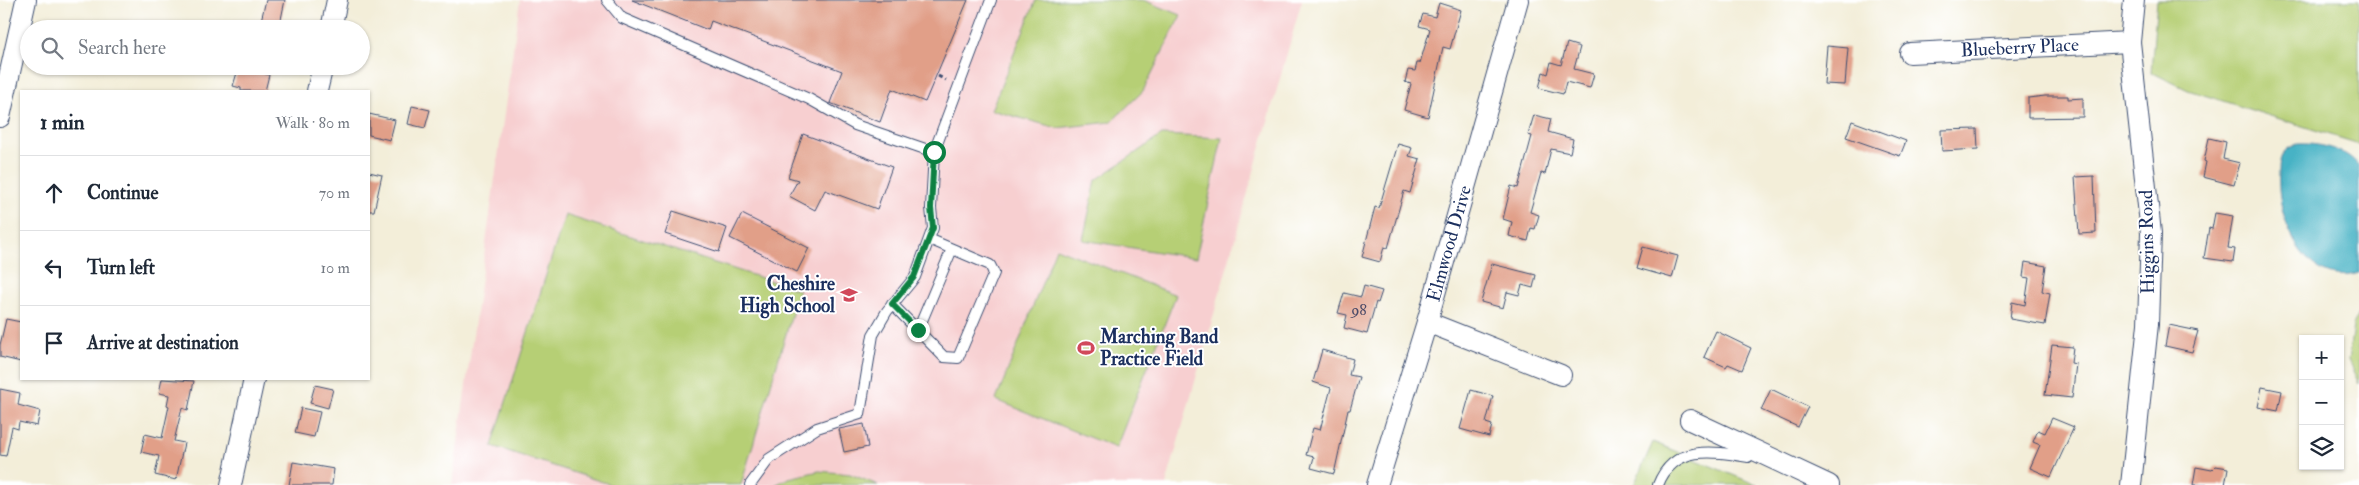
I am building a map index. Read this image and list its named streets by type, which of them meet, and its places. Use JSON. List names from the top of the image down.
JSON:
{
  "streets": {
    "street": ["Blueberry Place", "Higgins Road", "Elmwood Drive"]
  },
  "crossings": [
    ["Blueberry Place", "Higgins Road"]
  ],
  "places": {
    "school or university": ["Cheshire High School"],
    "sports": ["Marching Band Practice Field"]
  },
  "house_numbers": ["98"],
  "page": {
    "search": "Search here",
    "heading": ["1 min", "Walk · 80 m"],
    "list": [
      ["Continue", "70 m"],
      ["Turn left", "10 m"],
      "Arrive at destination"
    ],
    "map_buttons": ["+", "−"]
  }
}
